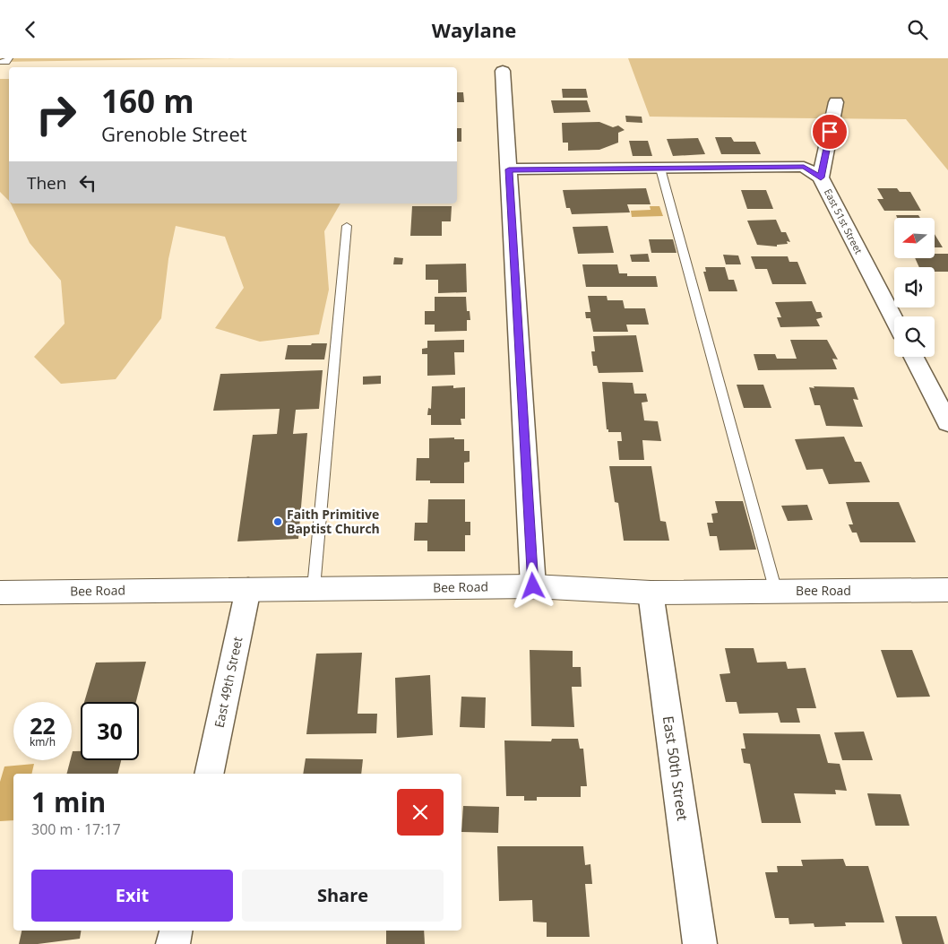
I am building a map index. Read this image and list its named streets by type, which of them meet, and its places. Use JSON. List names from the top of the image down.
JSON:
{
  "streets": {
    "main road": ["Bee Road"],
    "street": ["East 51st Street", "East 49th Street", "East 50th Street"]
  },
  "crossings": [
    ["Bee Road", "East 49th Street"],
    ["Bee Road", "East 50th Street"]
  ],
  "places": ["Faith Primitive Baptist Church"],
  "north": "left",
  "page": {
    "header": "Waylane",
    "turn": ["160 m", "Grenoble Street"],
    "then": "Then",
    "speed": "22 km/h",
    "limit": "30",
    "heading": ["1 min", "300 m · 17:17"],
    "buttons": ["Exit", "Share"]
  }
}
